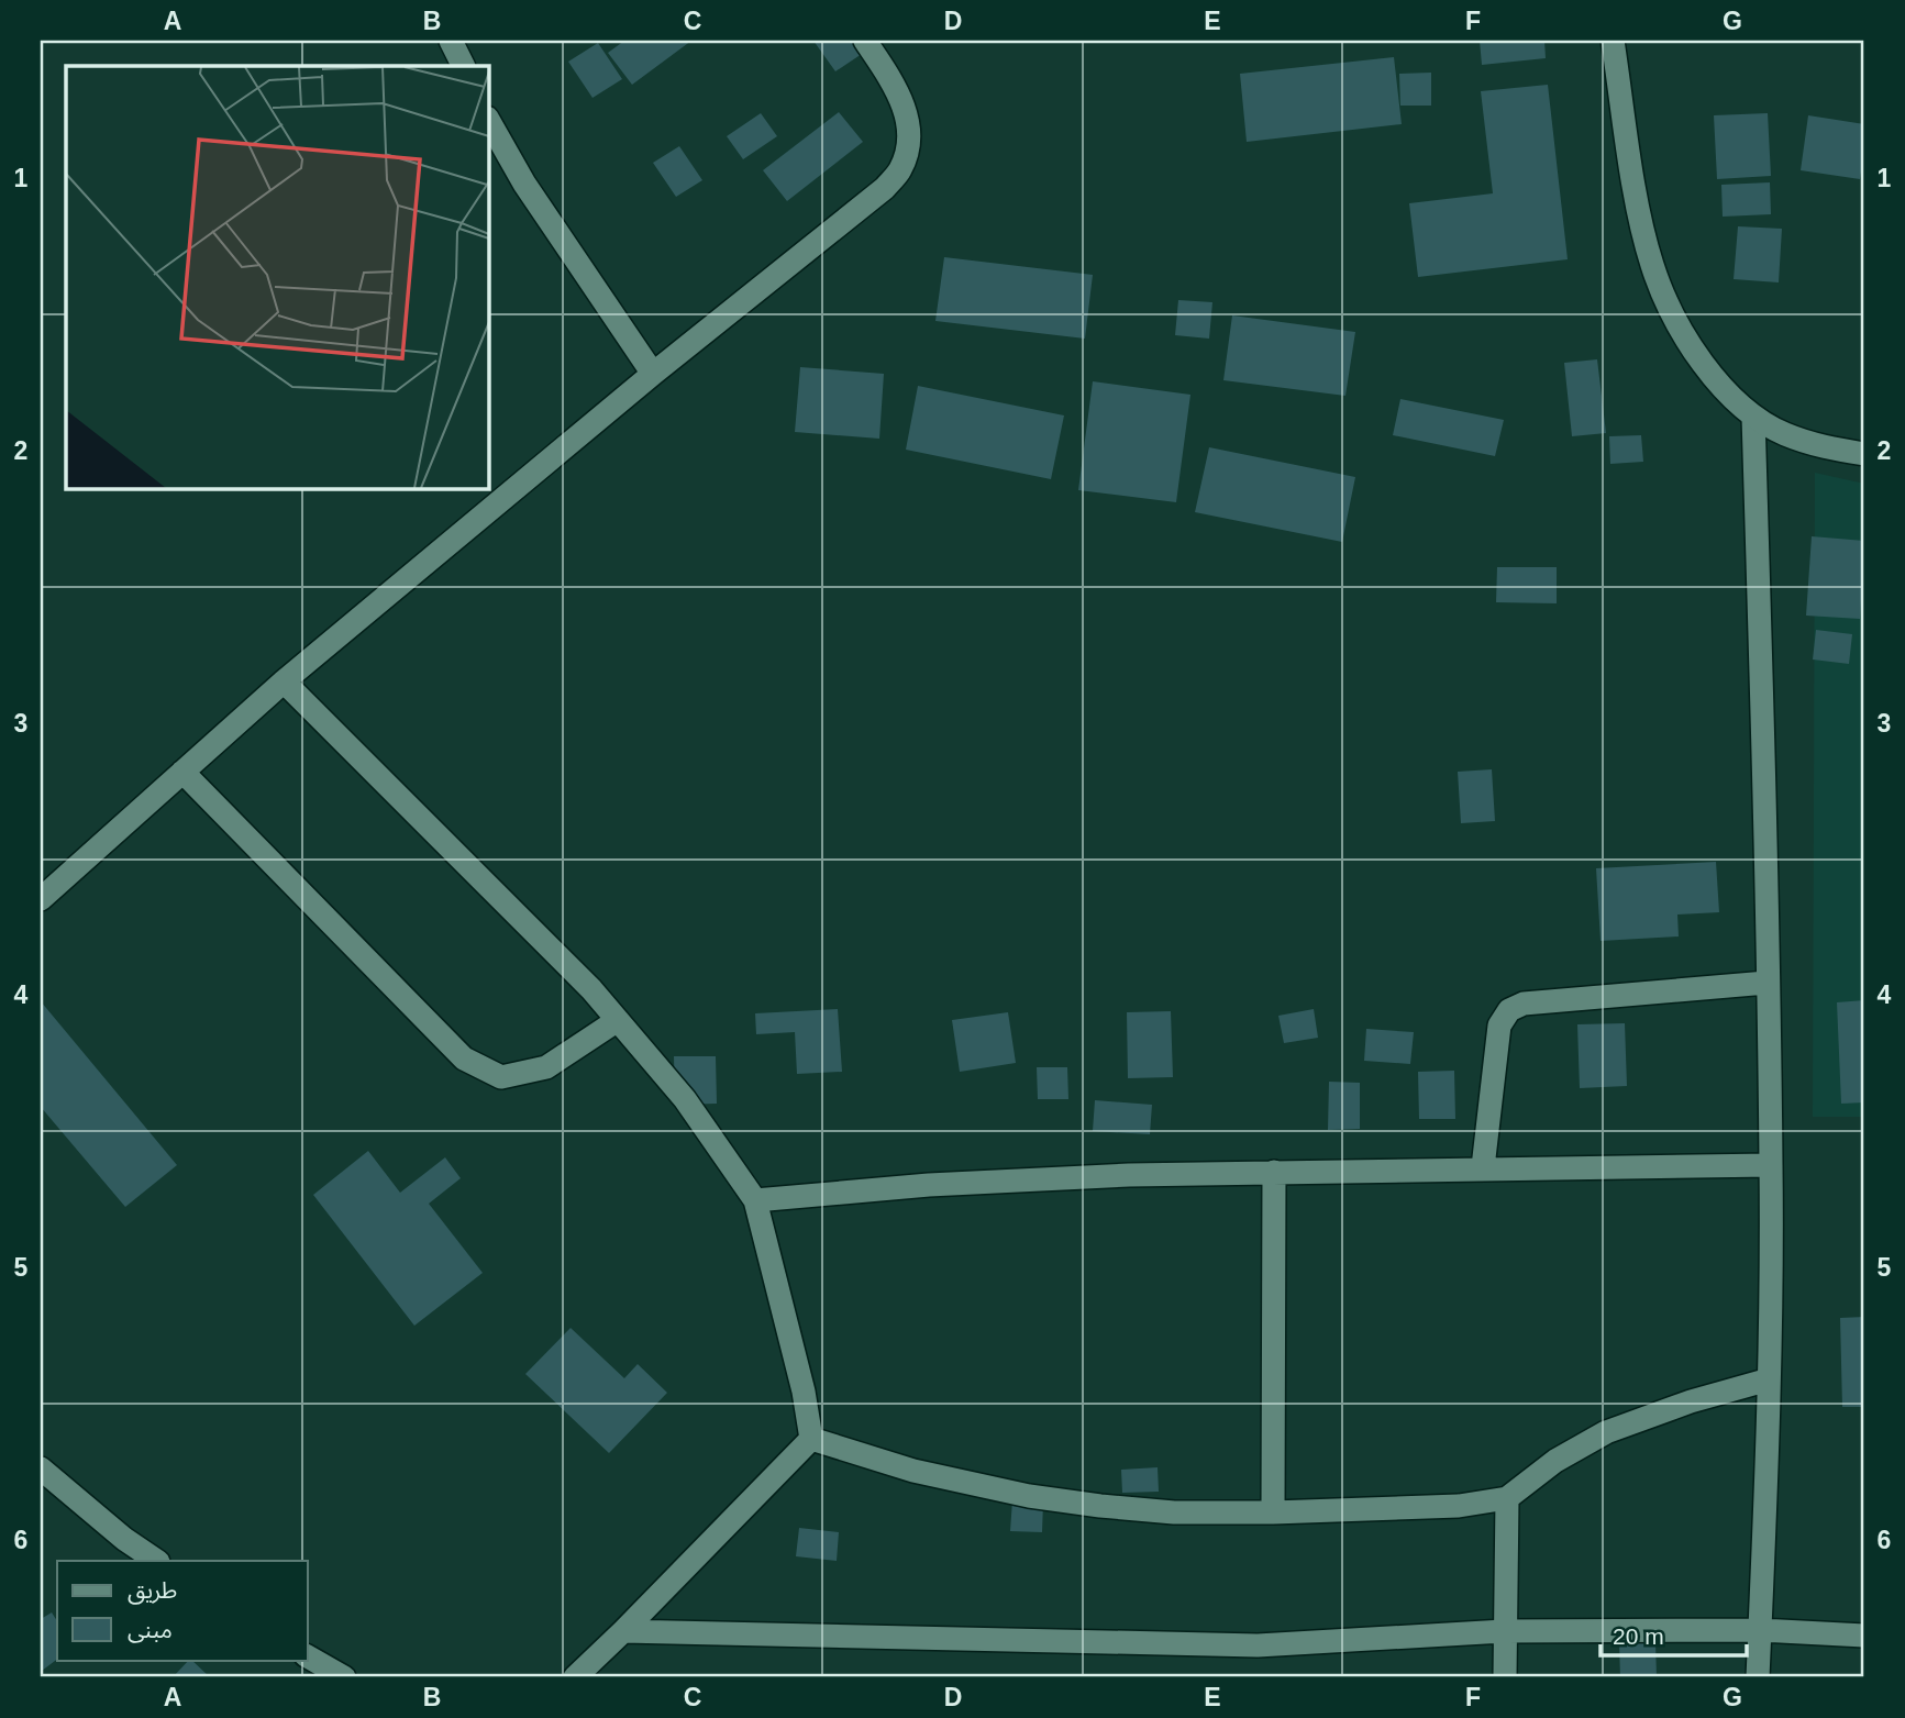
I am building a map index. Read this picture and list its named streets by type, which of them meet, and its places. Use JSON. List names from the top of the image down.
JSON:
{
  "legend": ["طريق", "مبنى"],
  "scale_bar": "20 m",
  "grid": {
    "columns": [
      "A",
      "B",
      "C",
      "D",
      "E",
      "F",
      "G"
    ],
    "rows": [
      "1",
      "2",
      "3",
      "4",
      "5",
      "6"
    ]
  }
}
